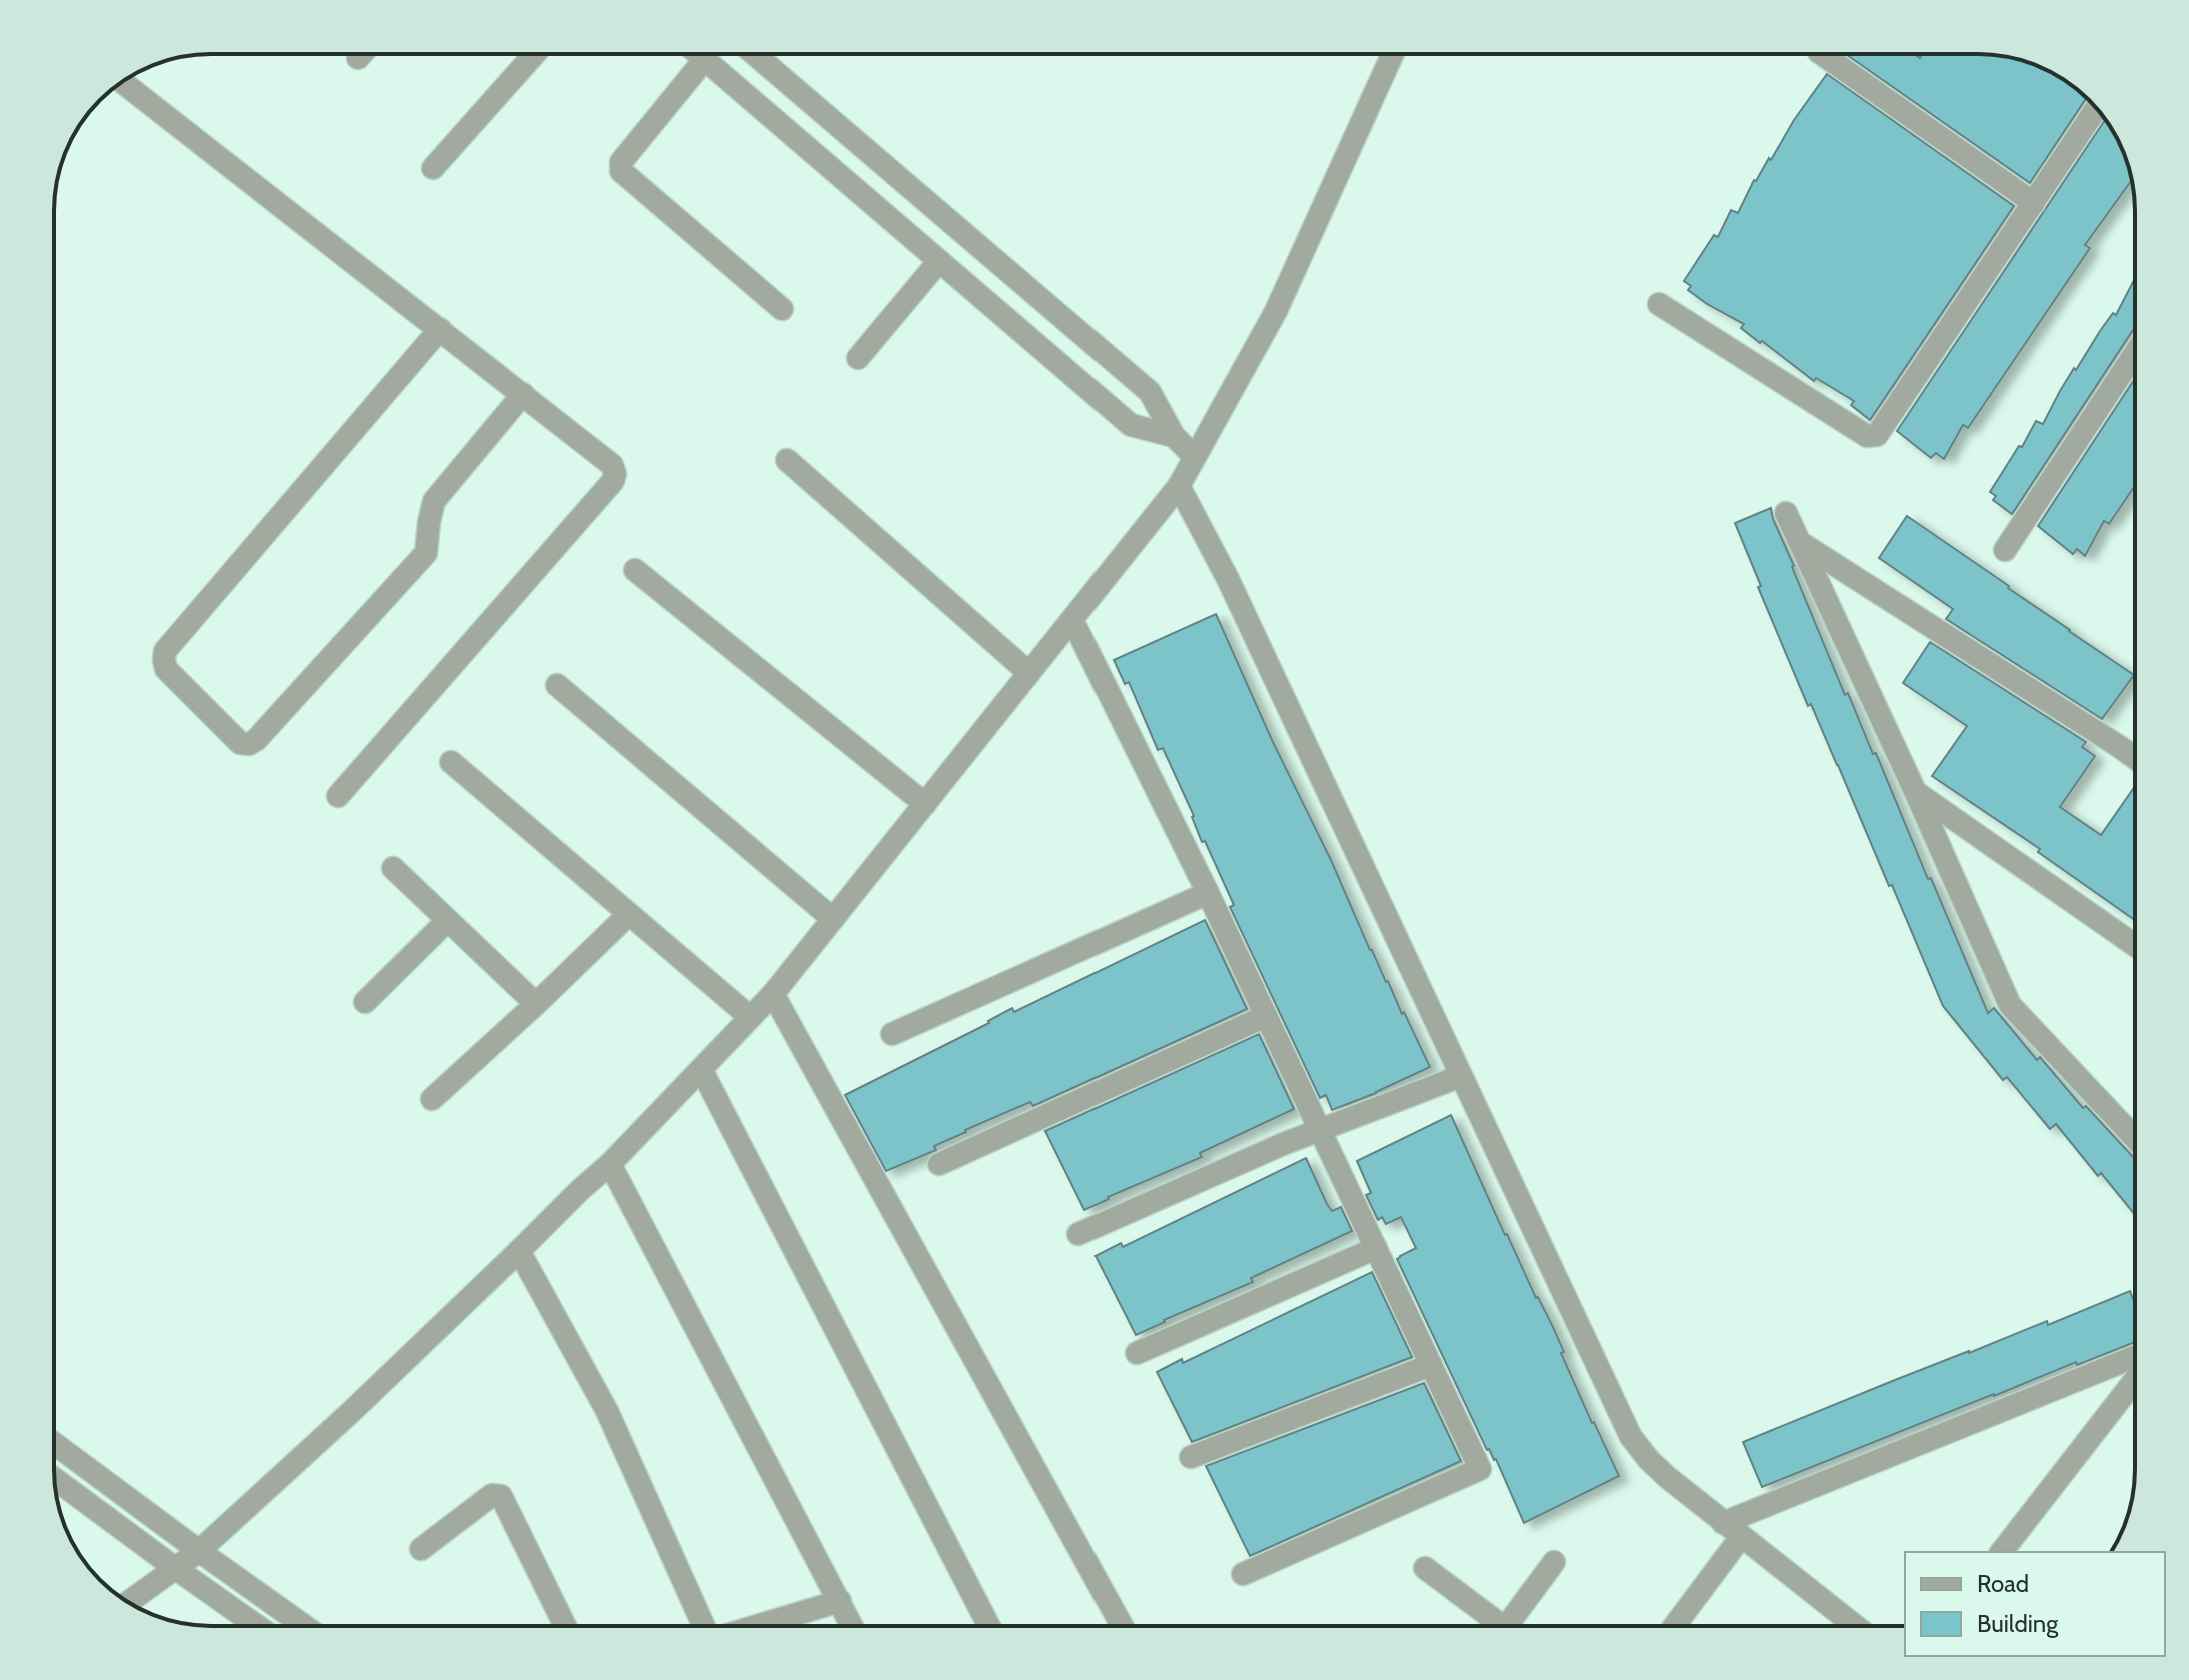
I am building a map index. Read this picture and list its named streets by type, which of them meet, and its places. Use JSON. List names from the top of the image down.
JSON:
{
  "legend": ["Road", "Building"]
}
